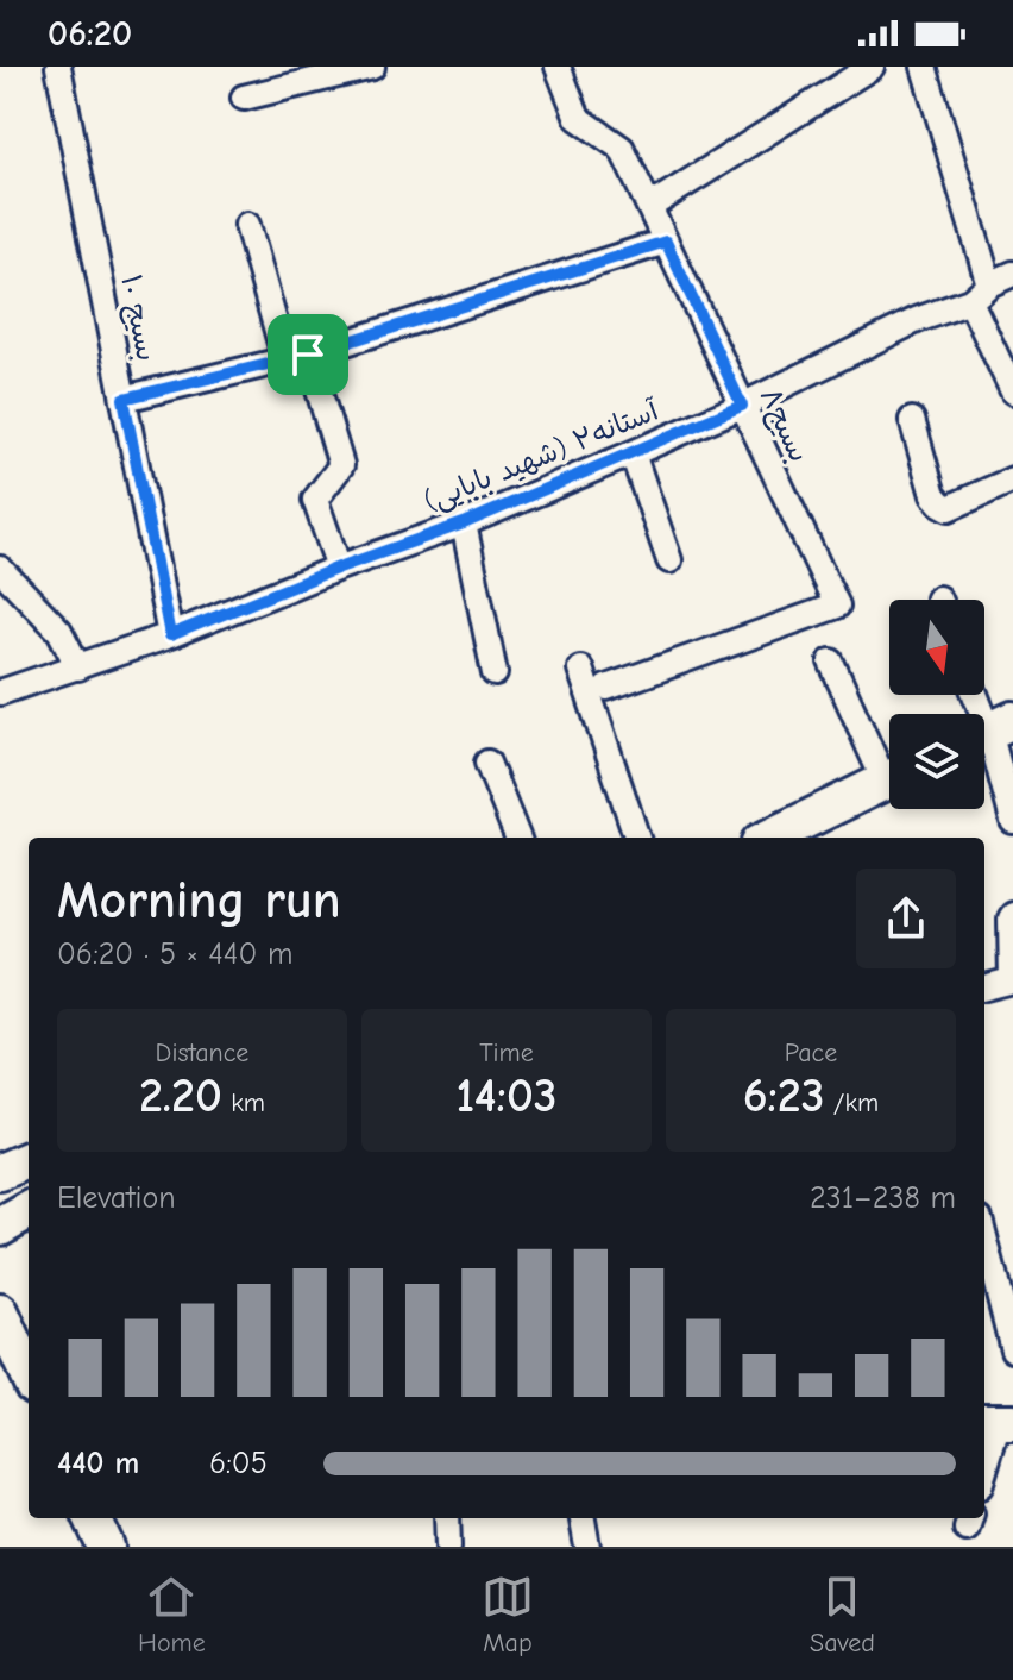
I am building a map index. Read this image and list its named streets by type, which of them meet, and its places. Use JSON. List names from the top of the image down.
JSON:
{
  "streets": {
    "street": ["بسیج ۱۰", "بسیج۸", "آستانه۲ (شهید بابایی)"]
  },
  "crossings": [
    ["بسیج ۱۰", "آستانه۲ (شهید بابایی)"],
    ["بسیج۸", "آستانه۲ (شهید بابایی)"]
  ],
  "north": "bottom",
  "page": {
    "status": "06:20",
    "heading": ["Morning run", "06:20 · 5 × 440 m"],
    "stats": [
      ["Distance", "2.20 km"],
      ["Time", "14:03"],
      ["Pace", "6:23 /km"]
    ],
    "chart": ["Elevation", "231–238 m"],
    "list": [
      {
        "name": "440 m",
        "note": "6:05"
      }
    ],
    "tabs": ["Home", "Map", "Saved"]
  }
}
